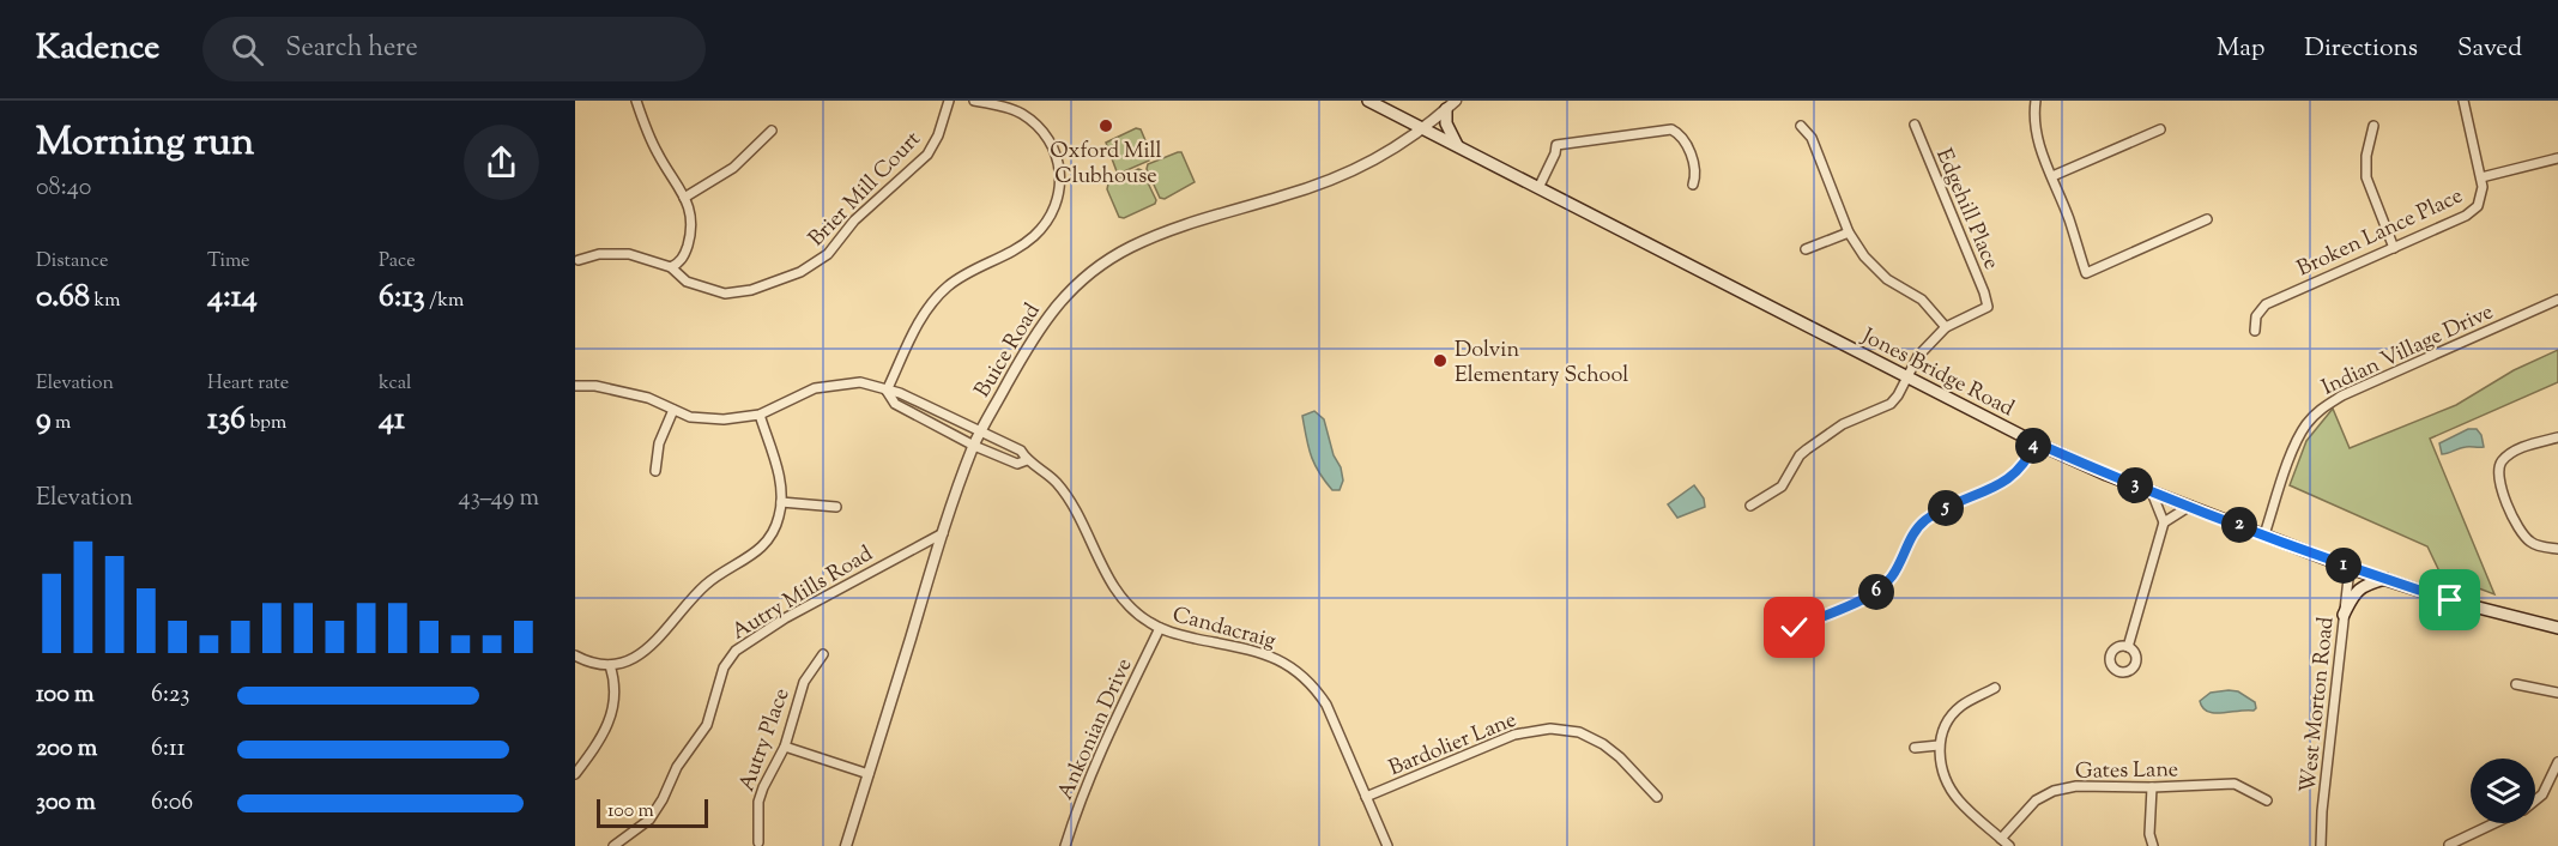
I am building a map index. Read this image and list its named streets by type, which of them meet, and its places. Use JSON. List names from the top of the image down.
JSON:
{
  "streets": {
    "main road": ["Jones Bridge Road"],
    "street": [
      "Brier Mill Court",
      "Edgehill Place",
      "Broken Lance Place",
      "Indian Village Drive",
      "Buice Road",
      "Autry Mills Road",
      "Candacraig",
      "West Morton Road",
      "Ankonian Drive",
      "Autry Place",
      "Bardolier Lane",
      "Gates Lane"
    ]
  },
  "crossings": [
    ["Indian Village Drive", "Jones Bridge Road"],
    ["Buice Road", "Jones Bridge Road"],
    ["Buice Road", "Autry Mills Road"],
    ["Buice Road", "Candacraig"],
    ["Jones Bridge Road", "West Morton Road"],
    ["Candacraig", "Ankonian Drive"],
    ["Candacraig", "Bardolier Lane"]
  ],
  "places": ["Oxford Mill Clubhouse", "Dolvin Elementary School"],
  "scale_bar": "100 m",
  "page": {
    "header": "Kadence",
    "search": "Search here",
    "nav": ["Map", "Directions", "Saved"],
    "heading": ["Morning run", "08:40"],
    "stats": [
      ["Distance", "0.68 km"],
      ["Time", "4:14"],
      ["Pace", "6:13 /km"],
      ["Elevation", "9 m"],
      ["Heart rate", "136 bpm"],
      ["kcal", "41"]
    ],
    "pins": [
      "4",
      "3",
      "5",
      "2",
      "1",
      "6"
    ],
    "chart": ["Elevation", "43–49 m"],
    "list": [
      {
        "name": "100 m",
        "note": "6:23"
      },
      {
        "name": "200 m",
        "note": "6:11"
      },
      {
        "name": "300 m",
        "note": "6:06"
      }
    ],
    "scale": "100 m"
  }
}
